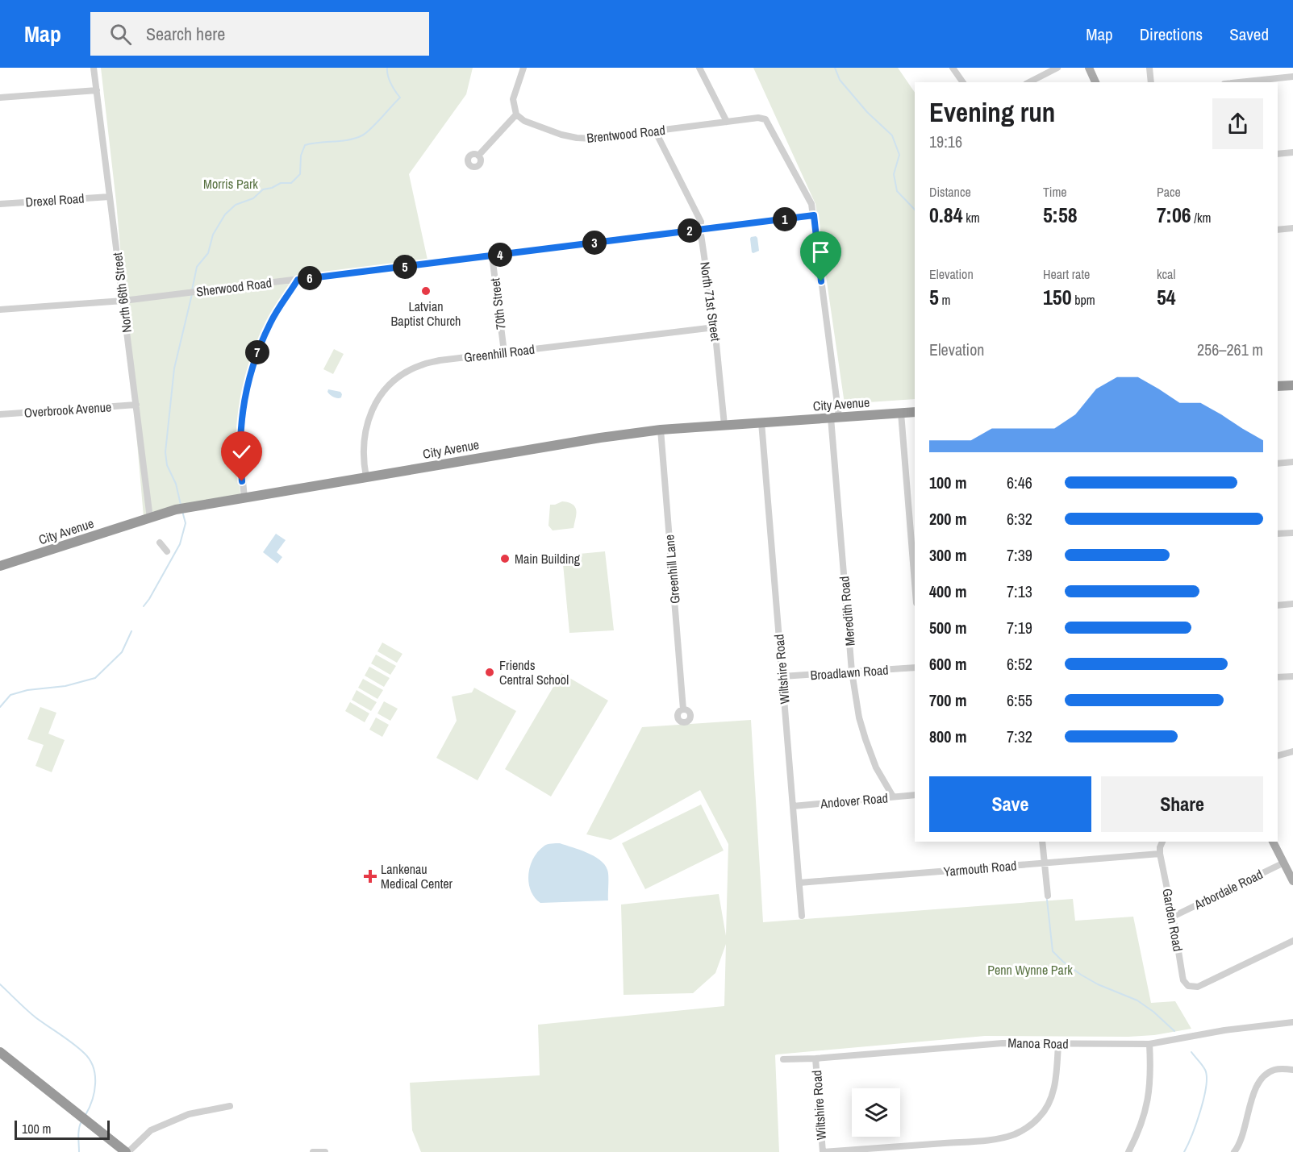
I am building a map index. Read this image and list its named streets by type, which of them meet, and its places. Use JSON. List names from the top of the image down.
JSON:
{
  "streets": {
    "highway": ["City Avenue"],
    "street": [
      "Brentwood Road",
      "Drexel Road",
      "Sherwood Road",
      "North 66th Street",
      "North 71st Street",
      "70th Street",
      "Greenhill Road",
      "Overbrook Avenue",
      "Greenhill Lane",
      "Meredith Road",
      "Wiltshire Road",
      "Broadlawn Road",
      "Andover Road",
      "Yarmouth Road",
      "Arbordale Road",
      "Garden Road",
      "Manoa Road"
    ]
  },
  "crossings": [
    ["Brentwood Road", "North 71st Street"],
    ["Brentwood Road", "Meredith Road"],
    ["Drexel Road", "North 66th Street"],
    ["Sherwood Road", "North 66th Street"],
    ["Sherwood Road", "North 71st Street"],
    ["Sherwood Road", "70th Street"],
    ["Sherwood Road", "Meredith Road"],
    ["North 66th Street", "City Avenue"],
    ["North 66th Street", "Overbrook Avenue"],
    ["North 71st Street", "Greenhill Road"],
    ["North 71st Street", "City Avenue"],
    ["70th Street", "Greenhill Road"],
    ["Greenhill Road", "City Avenue"],
    ["City Avenue", "Greenhill Lane"],
    ["City Avenue", "Meredith Road"],
    ["City Avenue", "Wiltshire Road"],
    ["Meredith Road", "Broadlawn Road"],
    ["Meredith Road", "Andover Road"],
    ["Wiltshire Road", "Broadlawn Road"],
    ["Wiltshire Road", "Andover Road"],
    ["Wiltshire Road", "Yarmouth Road"],
    ["Wiltshire Road", "Manoa Road"],
    ["Yarmouth Road", "Garden Road"],
    ["Arbordale Road", "Garden Road"]
  ],
  "parks": ["Morris Park", "Penn Wynne Park"],
  "places": {
    "other": ["Latvian Baptist Church", "Main Building", "Friends Central School"],
    "health": ["Lankenau Medical Center"]
  },
  "scale_bar": "100 m",
  "page": {
    "header": "Map",
    "search": "Search here",
    "nav": ["Map", "Directions", "Saved"],
    "heading": ["Evening run", "19:16"],
    "stats": [
      ["Distance", "0.84 km"],
      ["Time", "5:58"],
      ["Pace", "7:06 /km"],
      ["Elevation", "5 m"],
      ["Heart rate", "150 bpm"],
      ["kcal", "54"]
    ],
    "pins": [
      "1",
      "2",
      "3",
      "4",
      "5",
      "6",
      "7"
    ],
    "chart": ["Elevation", "256–261 m"],
    "list": [
      {
        "name": "100 m",
        "note": "6:46"
      },
      {
        "name": "200 m",
        "note": "6:32"
      },
      {
        "name": "300 m",
        "note": "7:39"
      },
      {
        "name": "400 m",
        "note": "7:13"
      },
      {
        "name": "500 m",
        "note": "7:19"
      },
      {
        "name": "600 m",
        "note": "6:52"
      },
      {
        "name": "700 m",
        "note": "6:55"
      },
      {
        "name": "800 m",
        "note": "7:32"
      }
    ],
    "buttons": ["Save", "Share"],
    "scale": "100 m"
  }
}
